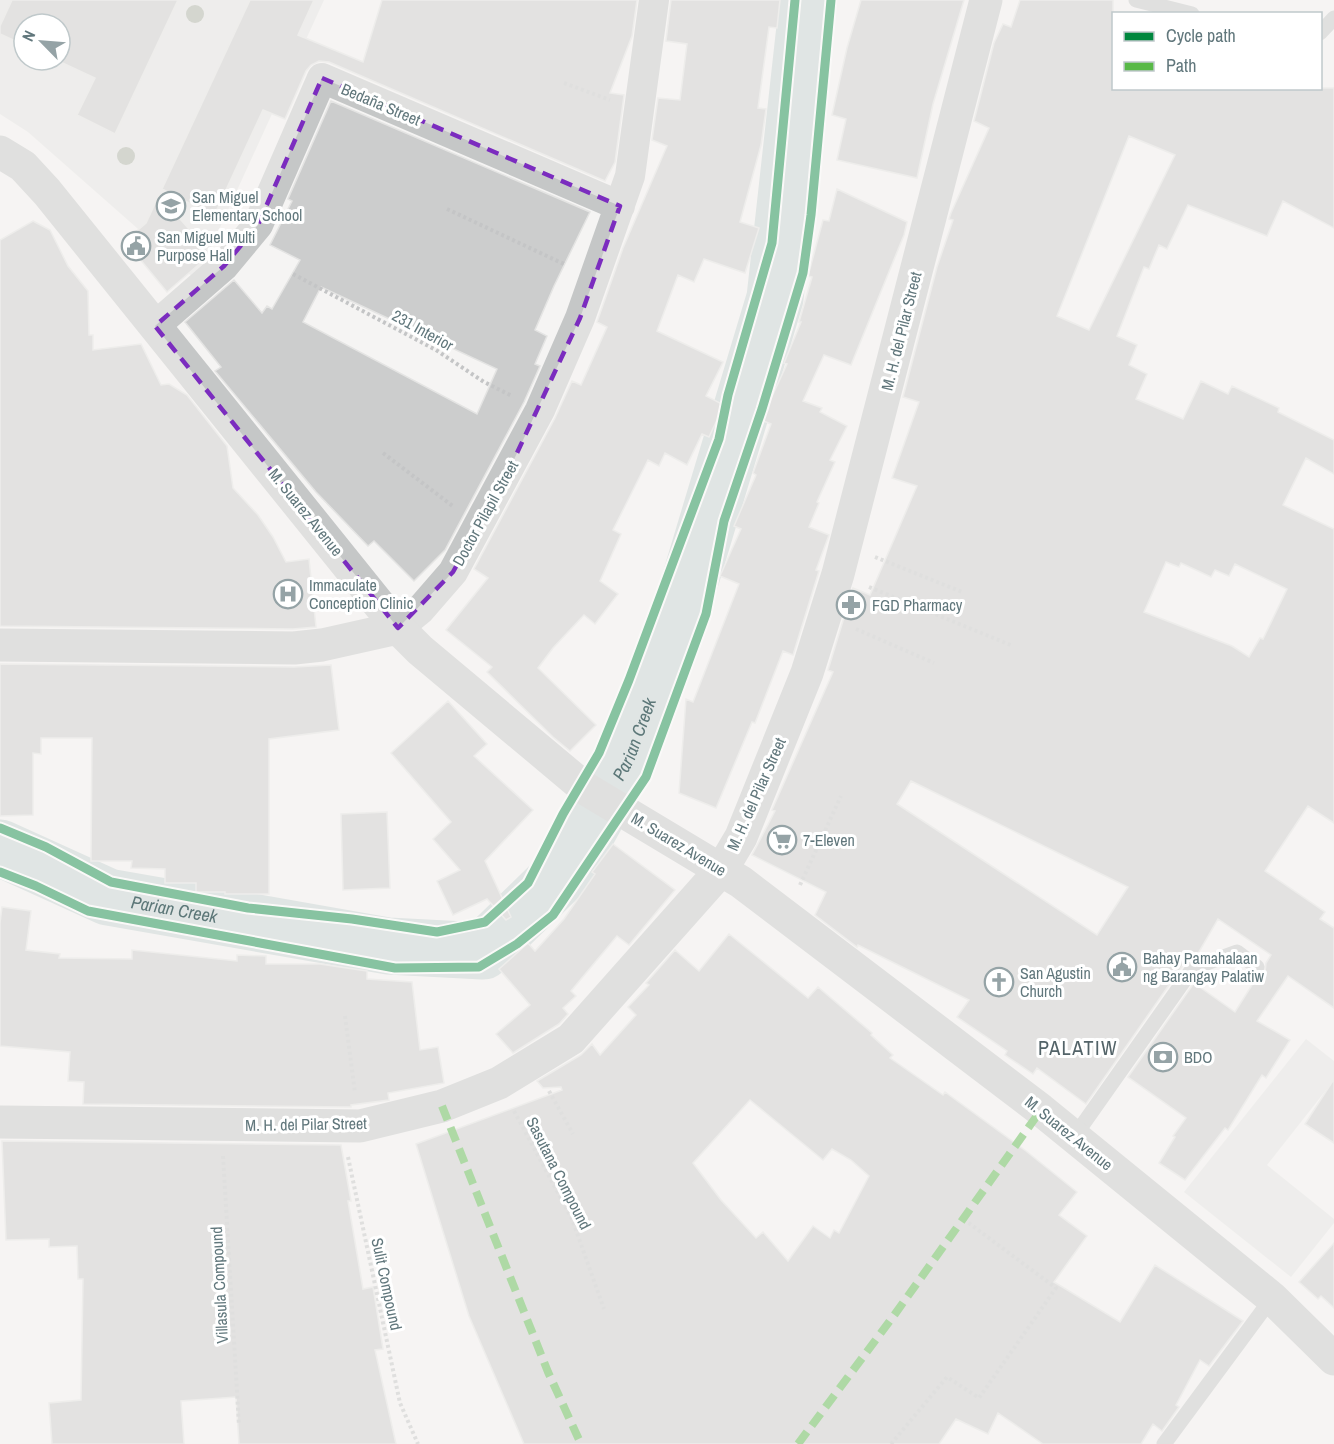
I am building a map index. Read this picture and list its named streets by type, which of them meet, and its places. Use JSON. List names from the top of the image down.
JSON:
{
  "streets": {
    "street": [
      "Bedaña Street",
      "M. H. del Pilar Street",
      "M. Suarez Avenue",
      "Doctor Pilapil Street"
    ],
    "path": [
      "231 Interior",
      "Sasutana Compound",
      "Sulit Compound",
      "Villasula Compound"
    ]
  },
  "crossings": [
    ["Bedaña Street", "M. Suarez Avenue"],
    ["Bedaña Street", "Doctor Pilapil Street"],
    ["231 Interior", "Doctor Pilapil Street"],
    ["M. H. del Pilar Street", "M. Suarez Avenue"],
    ["M. H. del Pilar Street", "Sasutana Compound"],
    ["M. H. del Pilar Street", "Sulit Compound"],
    ["M. Suarez Avenue", "Doctor Pilapil Street"]
  ],
  "districts": ["PALATIW"],
  "water": ["Parian Creek"],
  "places": {
    "school or university": ["San Miguel Elementary School"],
    "public building": ["San Miguel Multi Purpose Hall", "Bahay Pamahalaan ng Barangay Palatiw"],
    "hospital": ["Immaculate Conception Clinic"],
    "pharmacy": ["FGD Pharmacy"],
    "supermarket": ["7-Eleven"],
    "church": ["San Agustin Church"],
    "bank": ["BDO"]
  },
  "legend": ["Cycle path", "Path"],
  "north": "top left"
}
